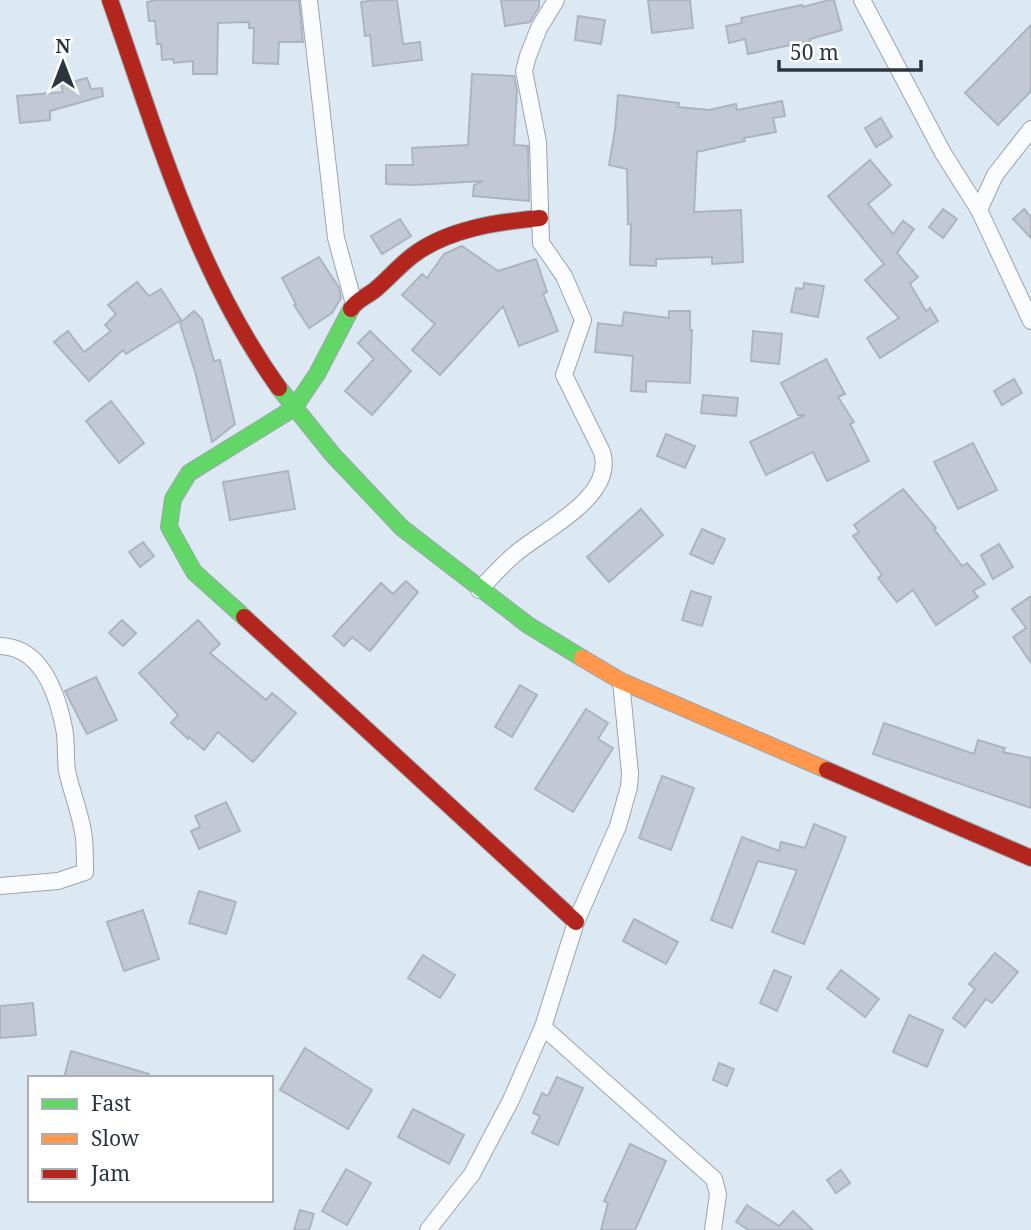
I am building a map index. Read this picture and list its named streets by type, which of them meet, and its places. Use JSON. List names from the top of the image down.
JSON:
{
  "legend": ["Fast", "Slow", "Jam"],
  "scale_bar": "50 m",
  "north": "top"
}
